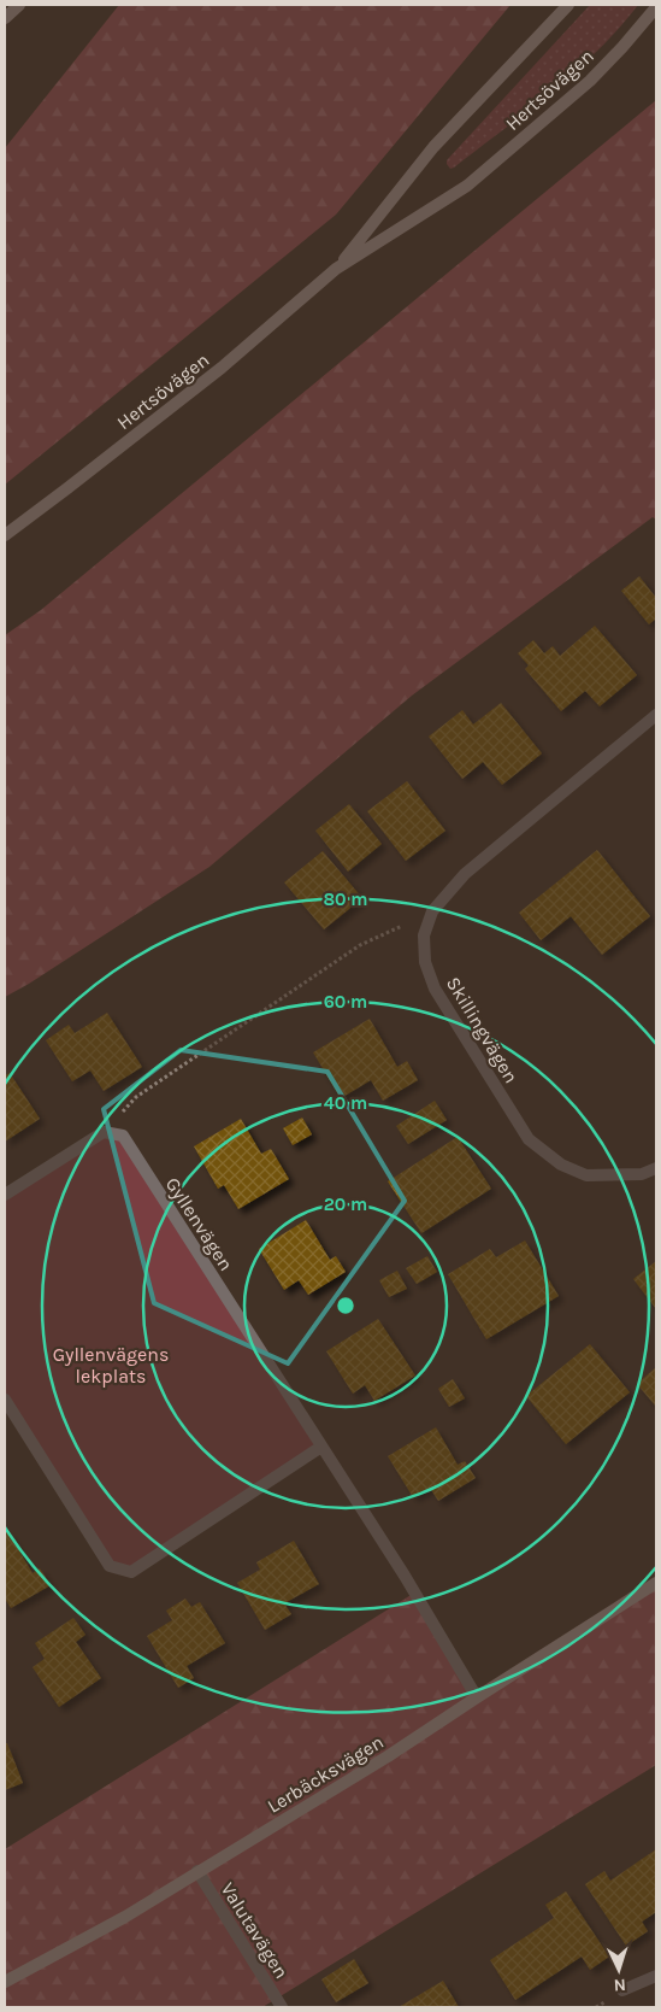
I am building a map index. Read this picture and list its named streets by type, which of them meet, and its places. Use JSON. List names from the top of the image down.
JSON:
{
  "streets": {
    "main road": ["Hertsövägen", "Lerbäcksvägen"],
    "street": ["Skillingvägen", "Gyllenvägen", "Valutavägen"]
  },
  "crossings": [
    ["Gyllenvägen", "Lerbäcksvägen"],
    ["Lerbäcksvägen", "Valutavägen"]
  ],
  "parks": ["Gyllenvägens lekplats"],
  "north": "bottom",
  "rings": [
    "80 m",
    "60 m",
    "40 m",
    "20 m"
  ]
}
